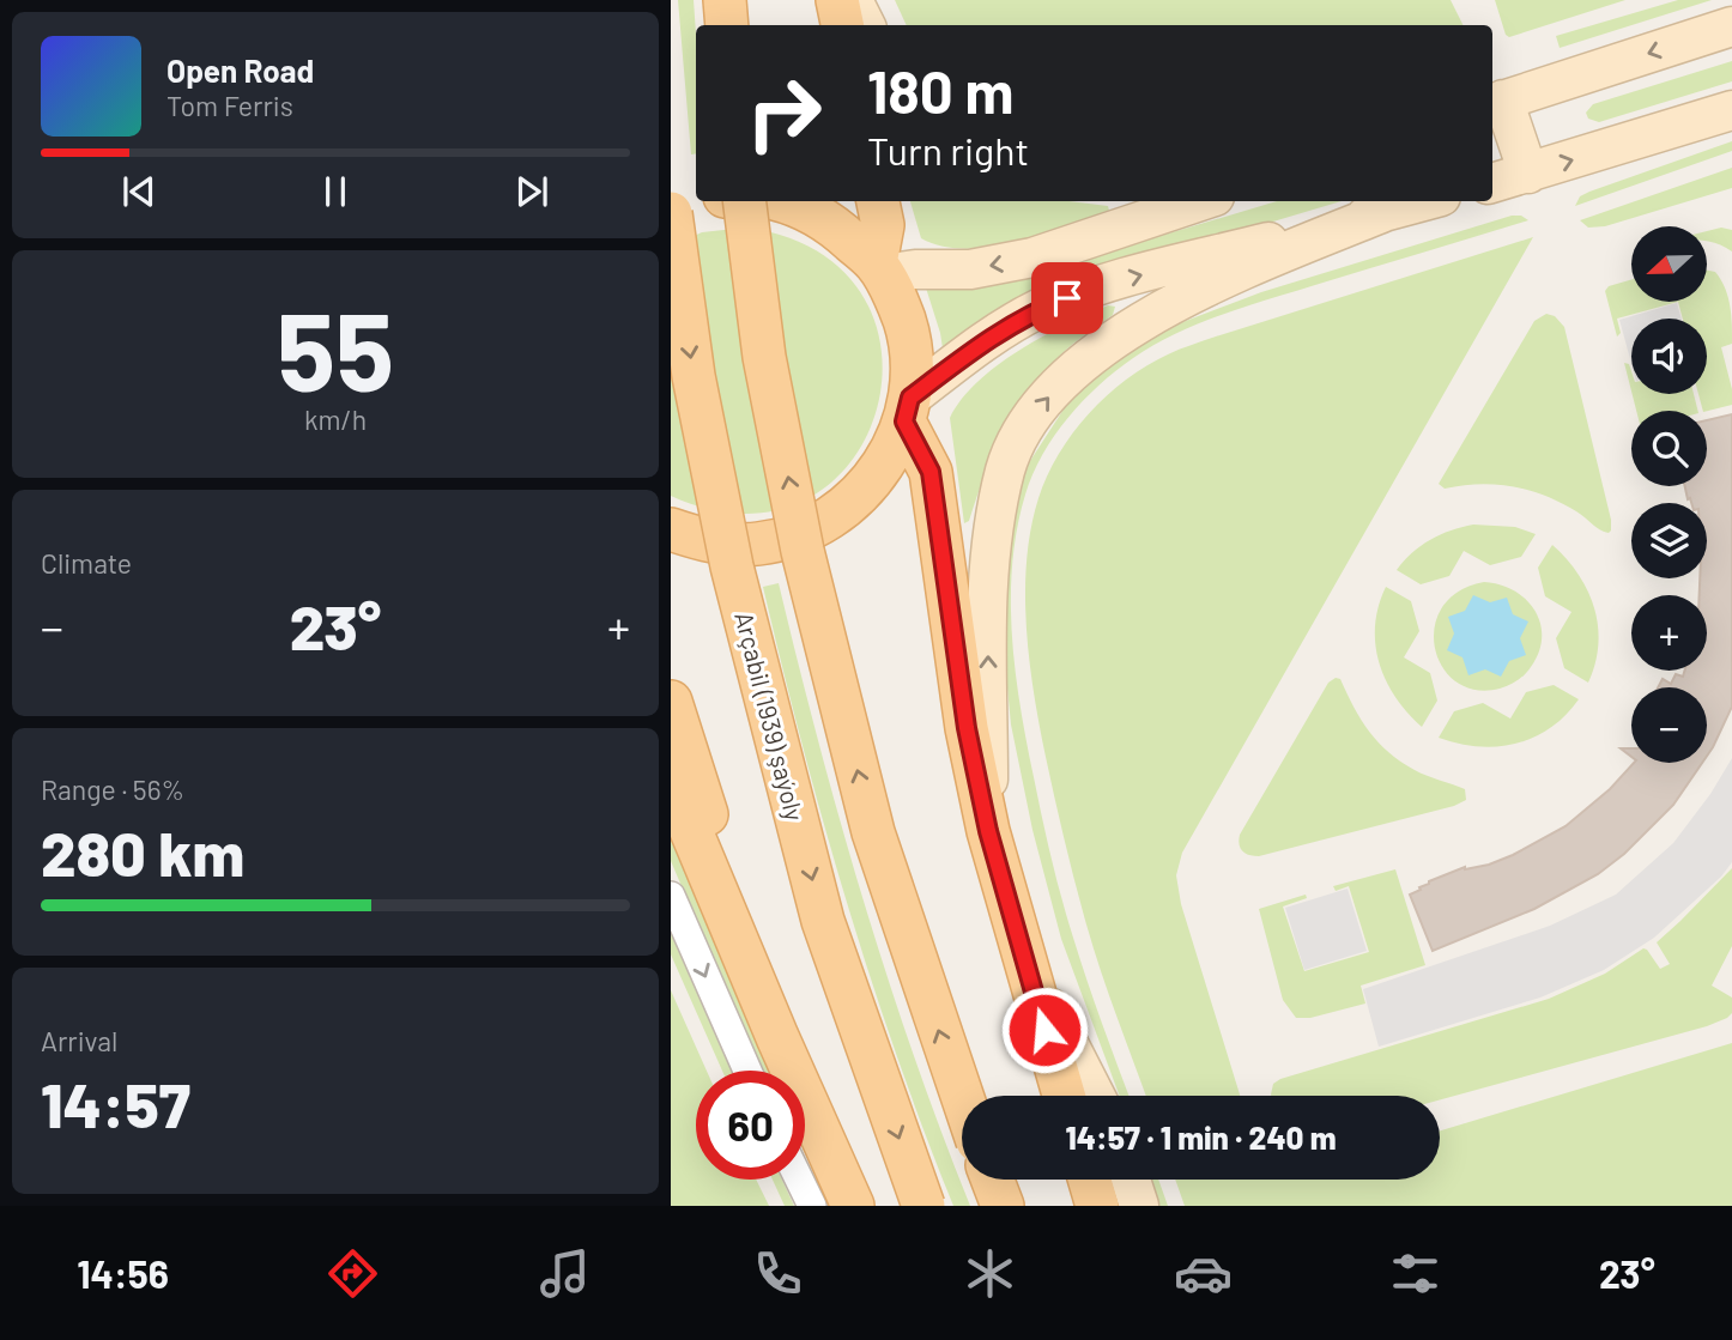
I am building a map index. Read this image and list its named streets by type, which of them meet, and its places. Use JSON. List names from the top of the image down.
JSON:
{
  "streets": {
    "main road": ["Arçabil (1939) şaýoly"]
  },
  "north": "left",
  "page": {
    "turn": ["180 m", "Turn right"],
    "song": ["Open Road", "Tom Ferris"],
    "map_buttons": ["+", "−"],
    "tile": [
      ["55", "km/h"],
      "Climate",
      ["Range · 56%", "280 km"],
      ["Arrival", "14:57"]
    ],
    "heat": ["−", "23°", "+"],
    "limit": "60",
    "trip": "14:57 · 1 min · 240 m",
    "tabs": ["14:56", "23°"]
  }
}
